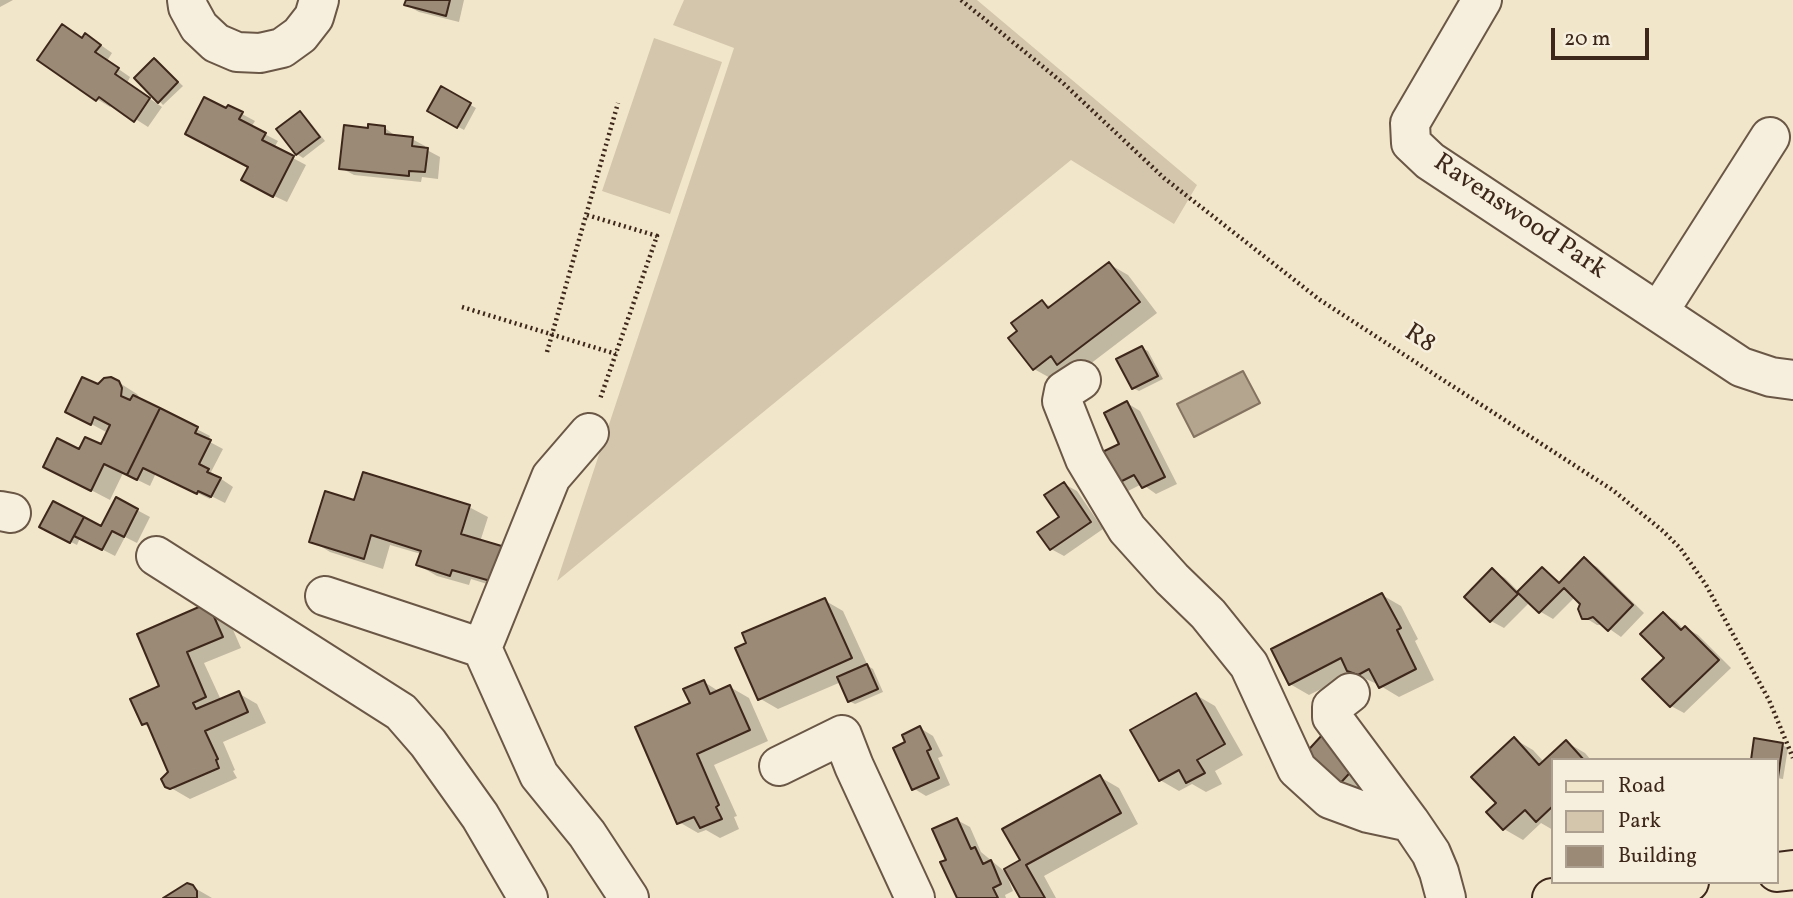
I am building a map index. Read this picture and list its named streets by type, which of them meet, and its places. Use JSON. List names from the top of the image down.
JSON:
{
  "streets": {
    "street": ["Ravenswood Park"],
    "path": ["R8"]
  },
  "legend": ["Road", "Park", "Building"],
  "scale_bar": "20 m"
}
